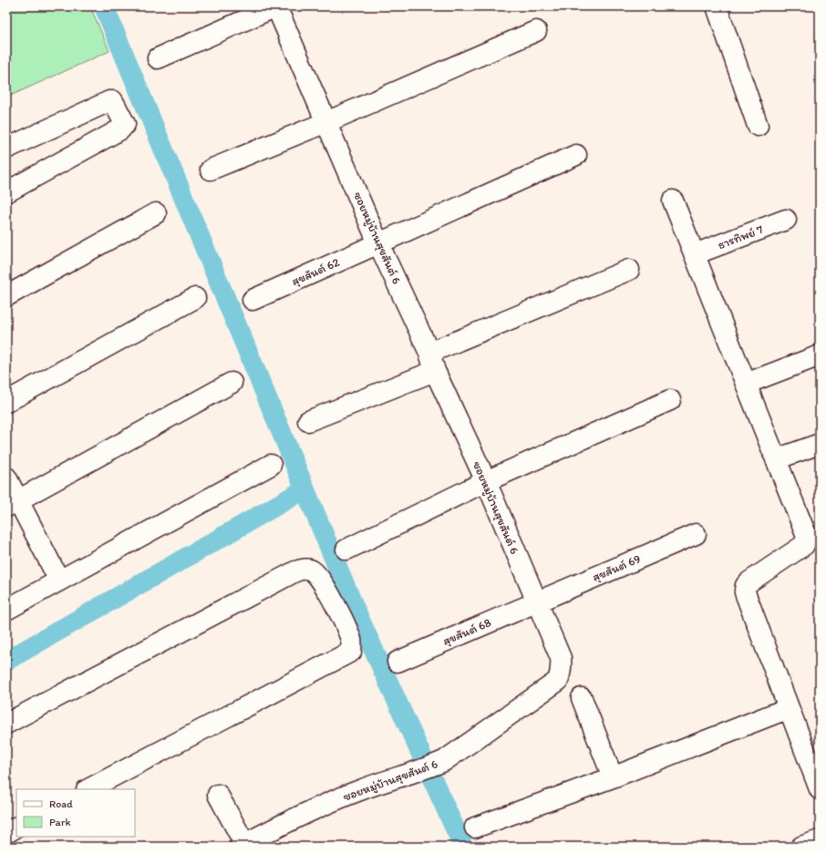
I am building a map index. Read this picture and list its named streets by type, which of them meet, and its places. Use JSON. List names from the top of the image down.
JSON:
{
  "streets": {
    "street": [
      "ธารทิพย์ 7",
      "ซอยหมู่บ้านสุขสันต์ 6",
      "สุขสันต์ 62",
      "สุขสันต์ 69",
      "สุขสันต์ 68"
    ]
  },
  "crossings": [
    ["ซอยหมู่บ้านสุขสันต์ 6", "สุขสันต์ 62"],
    ["ซอยหมู่บ้านสุขสันต์ 6", "สุขสันต์ 69"],
    ["ซอยหมู่บ้านสุขสันต์ 6", "สุขสันต์ 68"],
    ["สุขสันต์ 69", "สุขสันต์ 68"]
  ],
  "legend": ["Road", "Park"]
}
